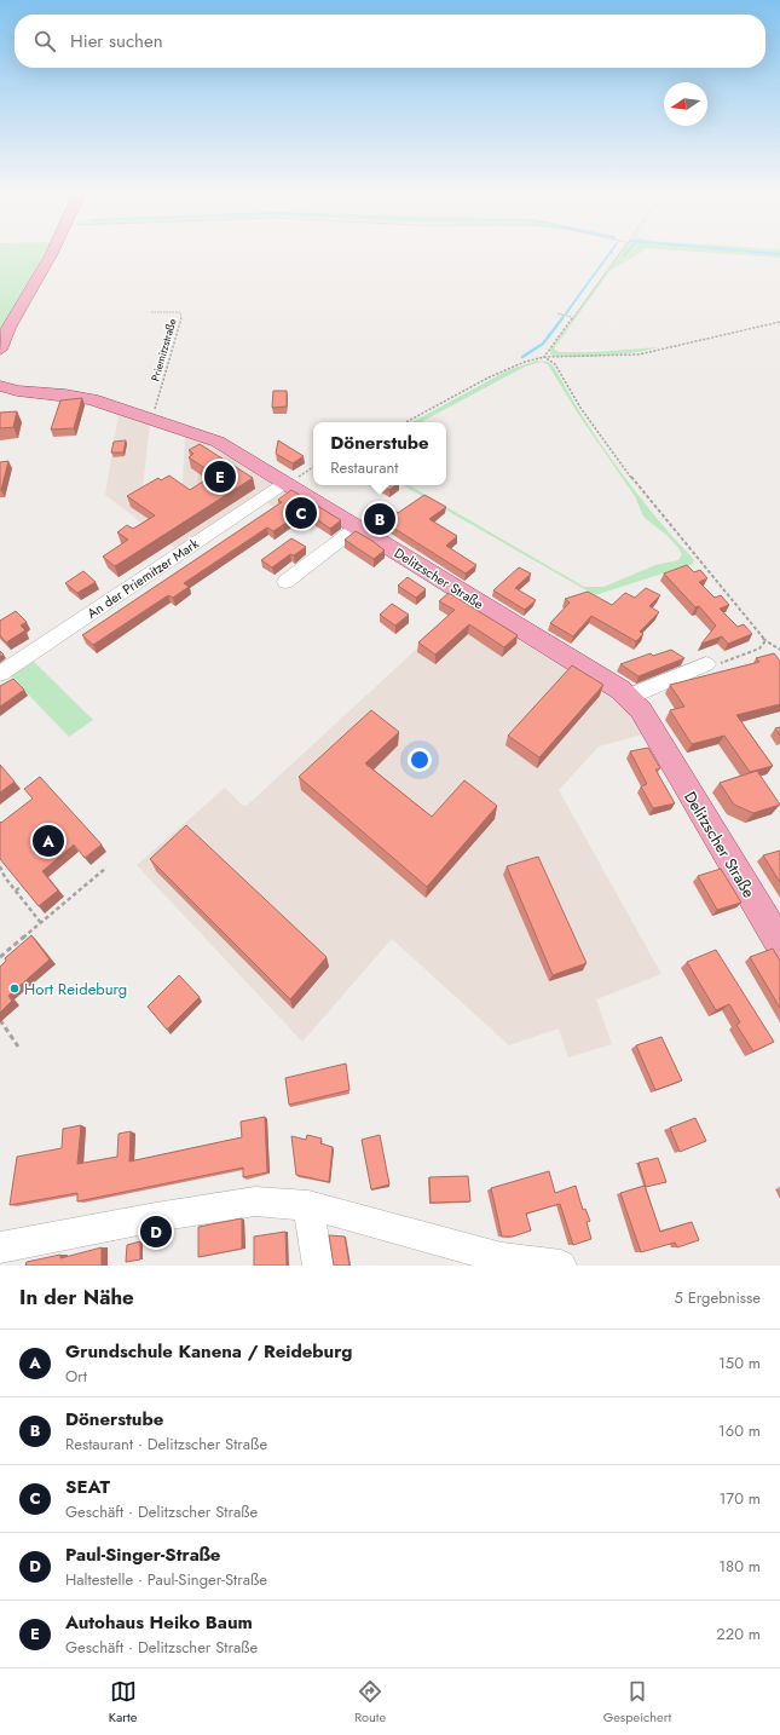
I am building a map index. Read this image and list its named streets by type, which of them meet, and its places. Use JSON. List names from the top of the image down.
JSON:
{
  "streets": {
    "main road": ["Delitzscher Straße"],
    "street": ["An der Priemitzer Mark"],
    "path": ["Priemitzstraße"]
  },
  "crossings": [
    ["Priemitzstraße", "Delitzscher Straße"],
    ["An der Priemitzer Mark", "Delitzscher Straße"]
  ],
  "places": ["Hort Reideburg"],
  "north": "left",
  "page": {
    "search": "Hier suchen",
    "popup": ["Dönerstube", "Restaurant"],
    "pins": [
      "E",
      "C",
      "B",
      "A",
      "D"
    ],
    "heading": ["In der Nähe", "5 Ergebnisse"],
    "list": [
      {
        "mark": "A",
        "name": "Grundschule Kanena / Reideburg",
        "note": "Ort",
        "value": "150 m"
      },
      {
        "mark": "B",
        "name": "Dönerstube",
        "note": "Restaurant · Delitzscher Straße",
        "value": "160 m"
      },
      {
        "mark": "C",
        "name": "SEAT",
        "note": "Geschäft · Delitzscher Straße",
        "value": "170 m"
      },
      {
        "mark": "D",
        "name": "Paul-Singer-Straße",
        "note": "Haltestelle · Paul-Singer-Straße",
        "value": "180 m"
      },
      {
        "mark": "E",
        "name": "Autohaus Heiko Baum",
        "note": "Geschäft · Delitzscher Straße",
        "value": "220 m"
      }
    ],
    "nav": ["Karte", "Route", "Gespeichert"]
  }
}
